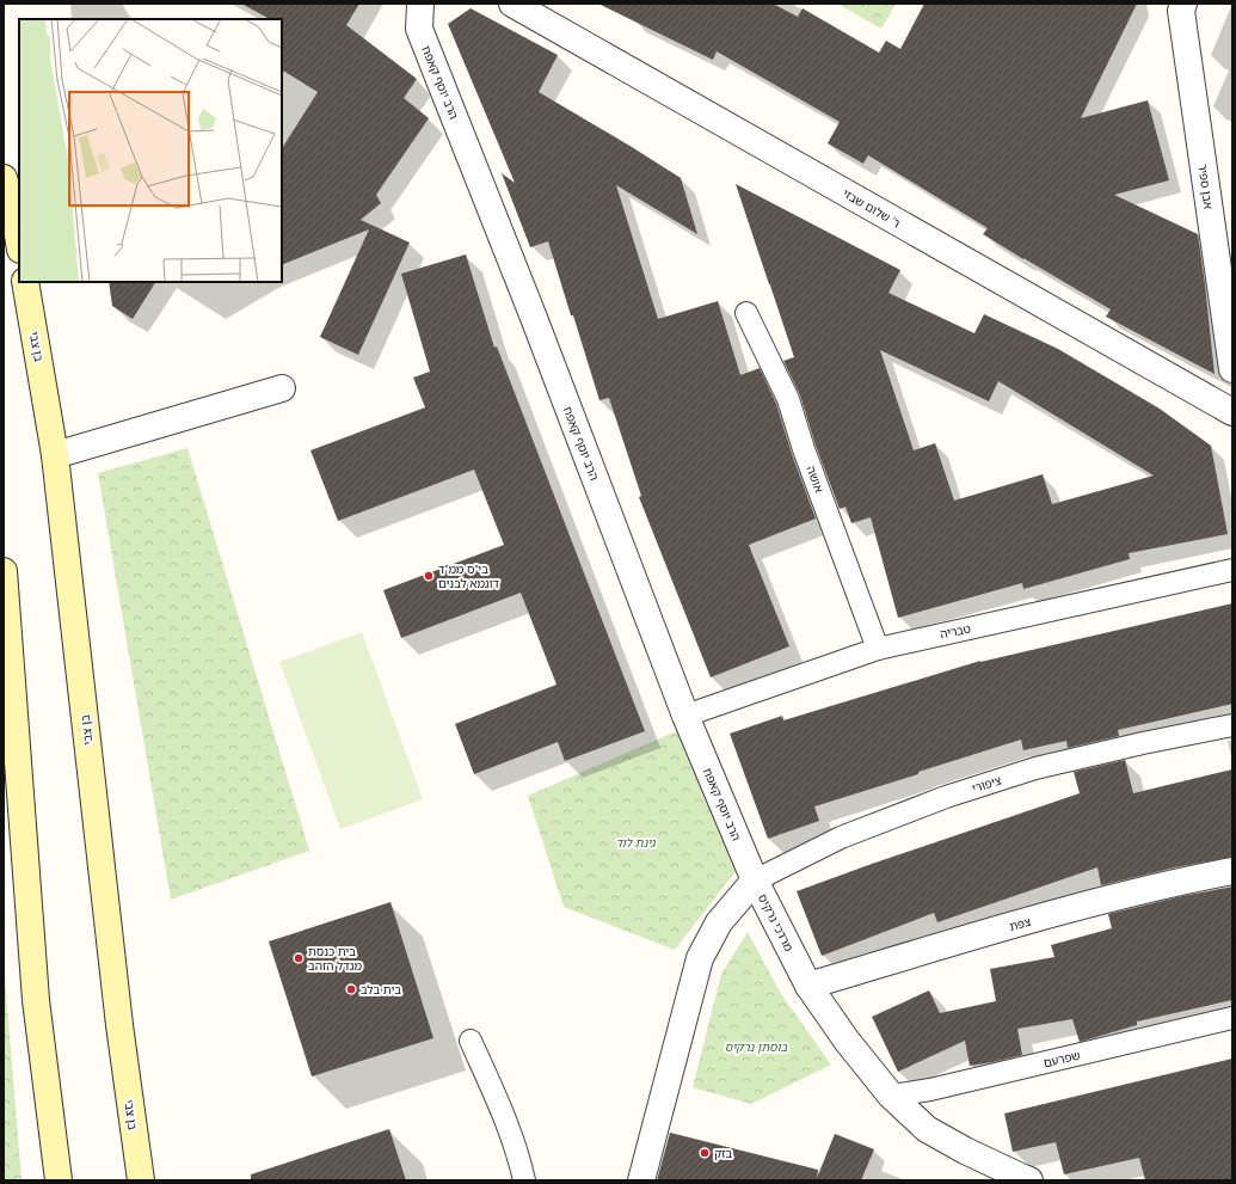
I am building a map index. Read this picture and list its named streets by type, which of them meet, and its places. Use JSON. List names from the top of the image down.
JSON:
{
  "streets": {
    "main road": ["בן צבי"],
    "street": [
      "הרב יוסף קאפח",
      "אבן ספיר",
      "ר' שלום שבזי",
      "מרדכי נרקיס",
      "צפת"
    ],
    "lane": [
      "אושה",
      "טבריה",
      "ציפורי",
      "שפרעם"
    ]
  },
  "crossings": [
    ["הרב יוסף קאפח", "טבריה"],
    ["הרב יוסף קאפח", "ציפורי"],
    ["הרב יוסף קאפח", "מרדכי נרקיס"],
    ["אושה", "טבריה"],
    ["ציפורי", "מרדכי נרקיס"],
    ["מרדכי נרקיס", "צפת"],
    ["מרדכי נרקיס", "שפרעם"]
  ],
  "parks": ["גינת לוד", "בוסתן נרקיס"],
  "places": [
    "בי\"ס ממ\"ד דוגמא לבנים",
    "בית כנסת מגדל הזהב",
    "בית בלב",
    "בזק"
  ]
}
